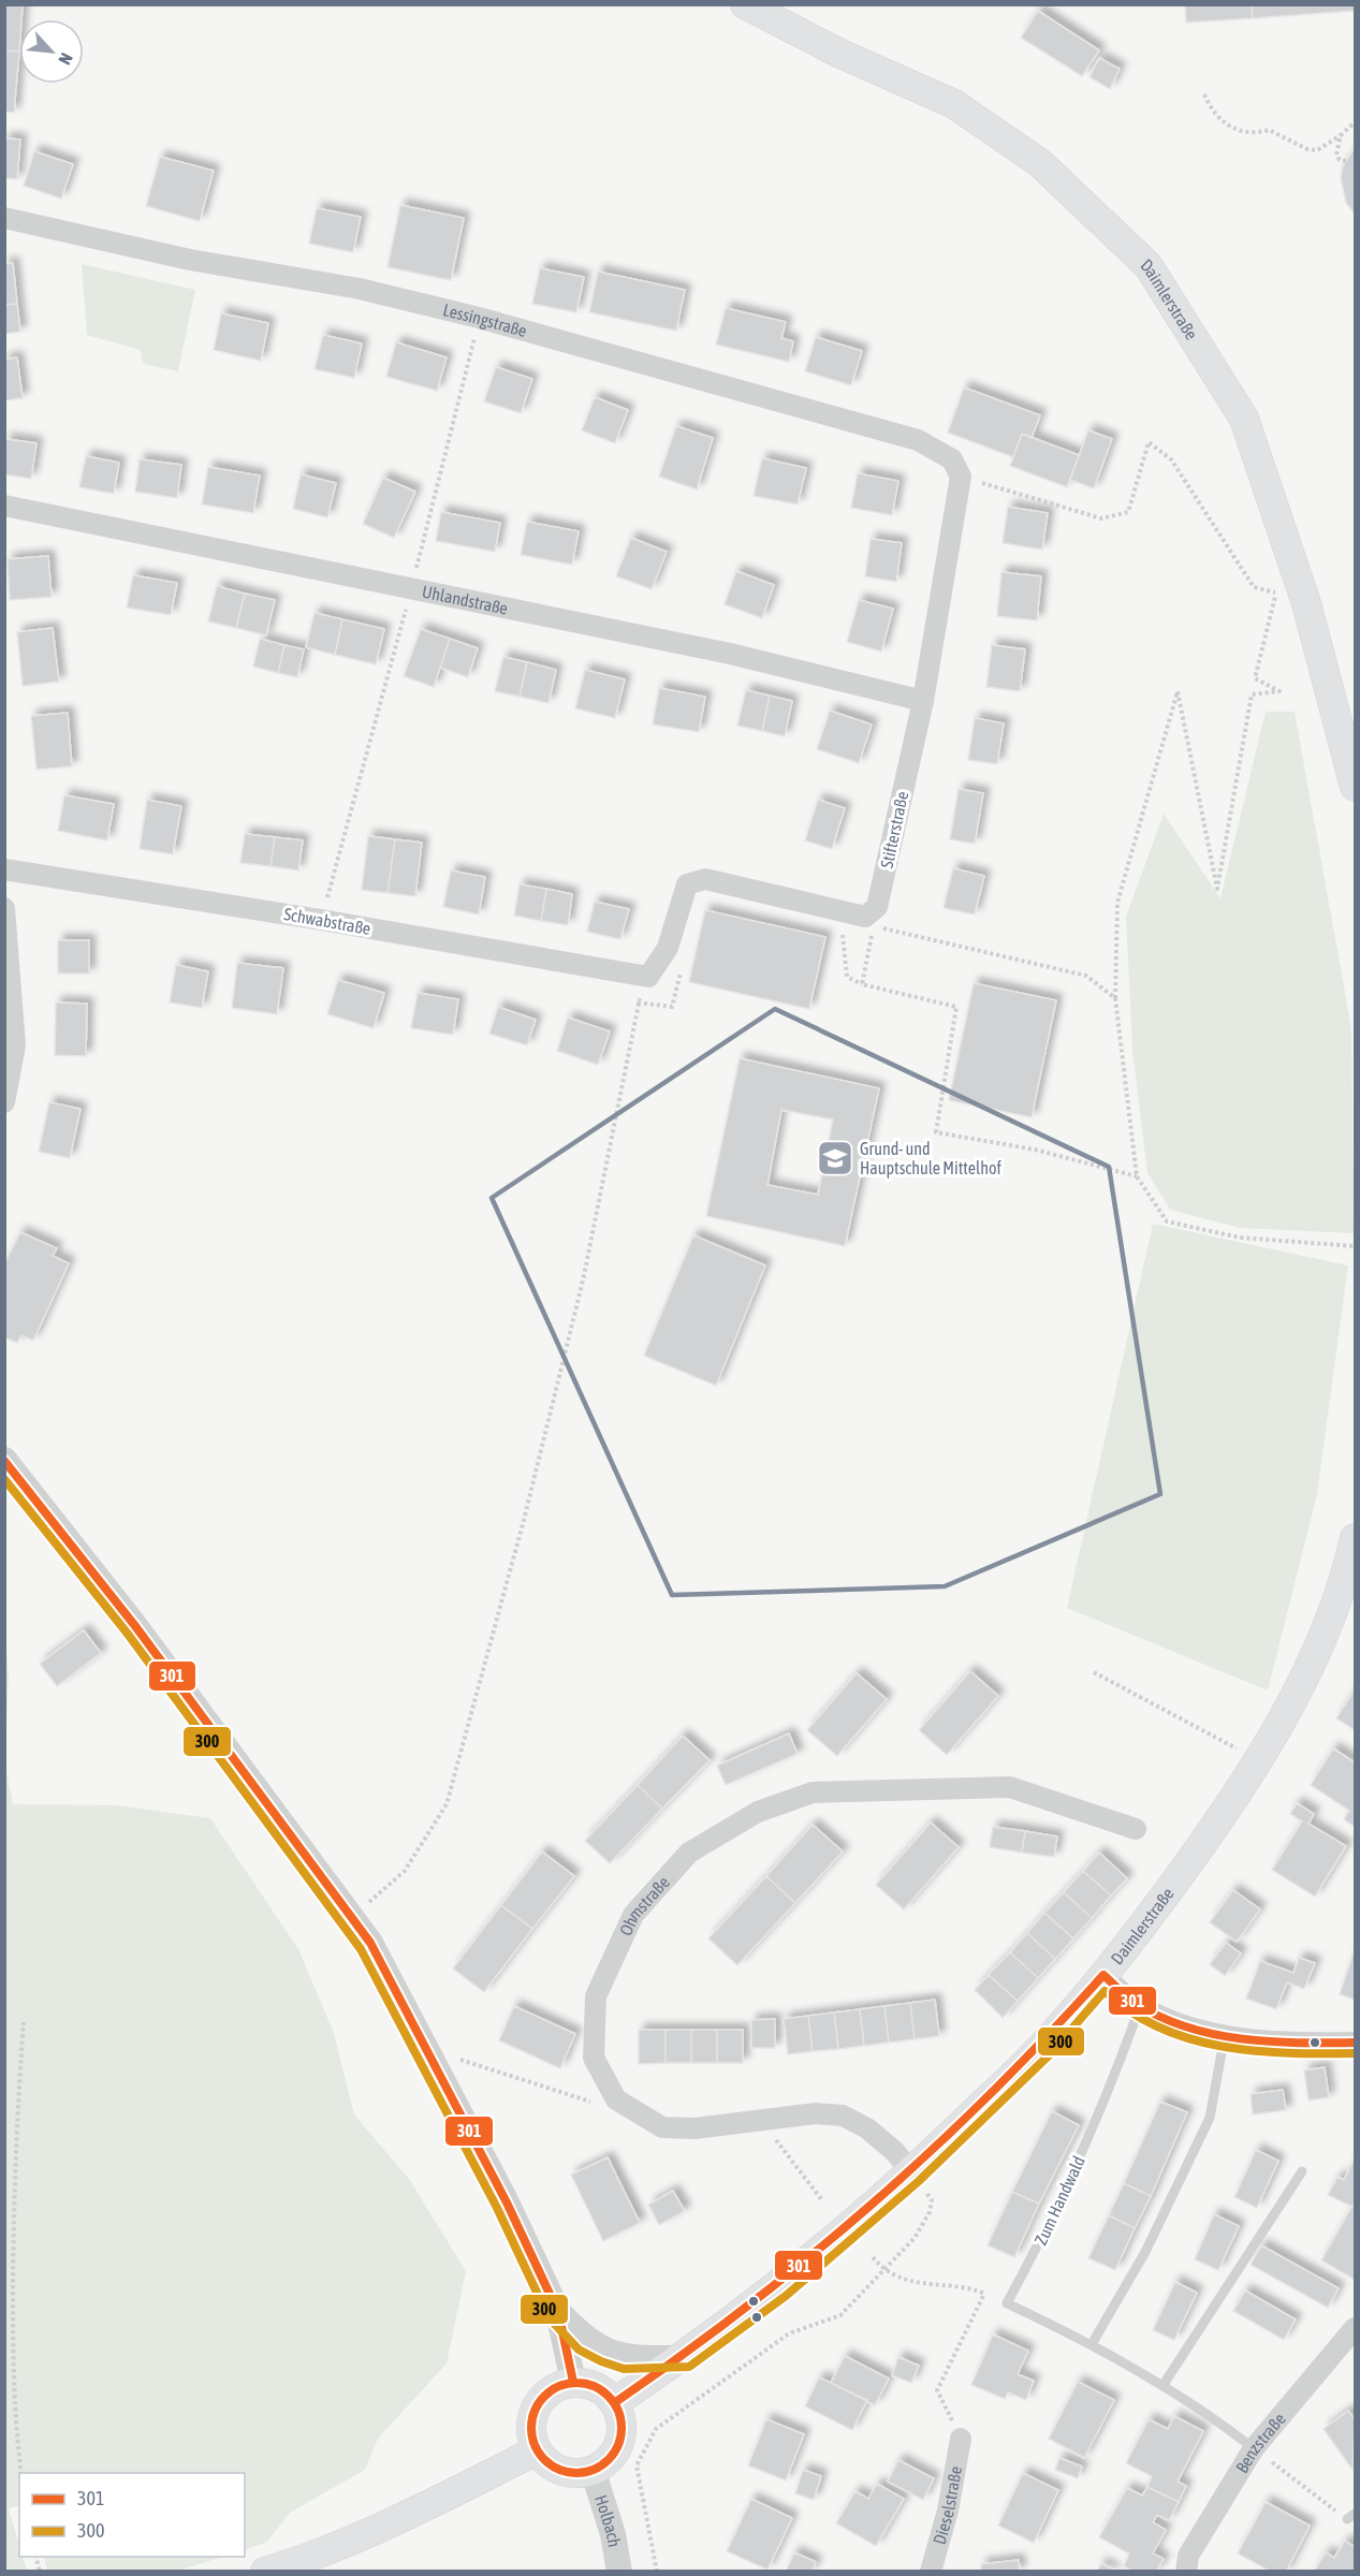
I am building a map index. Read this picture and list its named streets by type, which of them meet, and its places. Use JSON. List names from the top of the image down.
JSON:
{
  "streets": {
    "main road": ["Daimlerstraße"],
    "street": [
      "Lessingstraße",
      "Uhlandstraße",
      "Stifterstraße",
      "Schwabstraße",
      "Ohmstraße",
      "Benzstraße",
      "Dieselstraße",
      "Holbach"
    ],
    "lane": ["Zum Handwald"]
  },
  "crossings": [
    ["Daimlerstraße", "Holbach"],
    ["Lessingstraße", "Stifterstraße"],
    ["Uhlandstraße", "Stifterstraße"]
  ],
  "places": {
    "school or university": ["Grund- und Hauptschule Mittelhof"]
  },
  "lines": ["transit line 301", "transit line 300"],
  "legend": ["301", "300"],
  "north": "bottom right"
}
